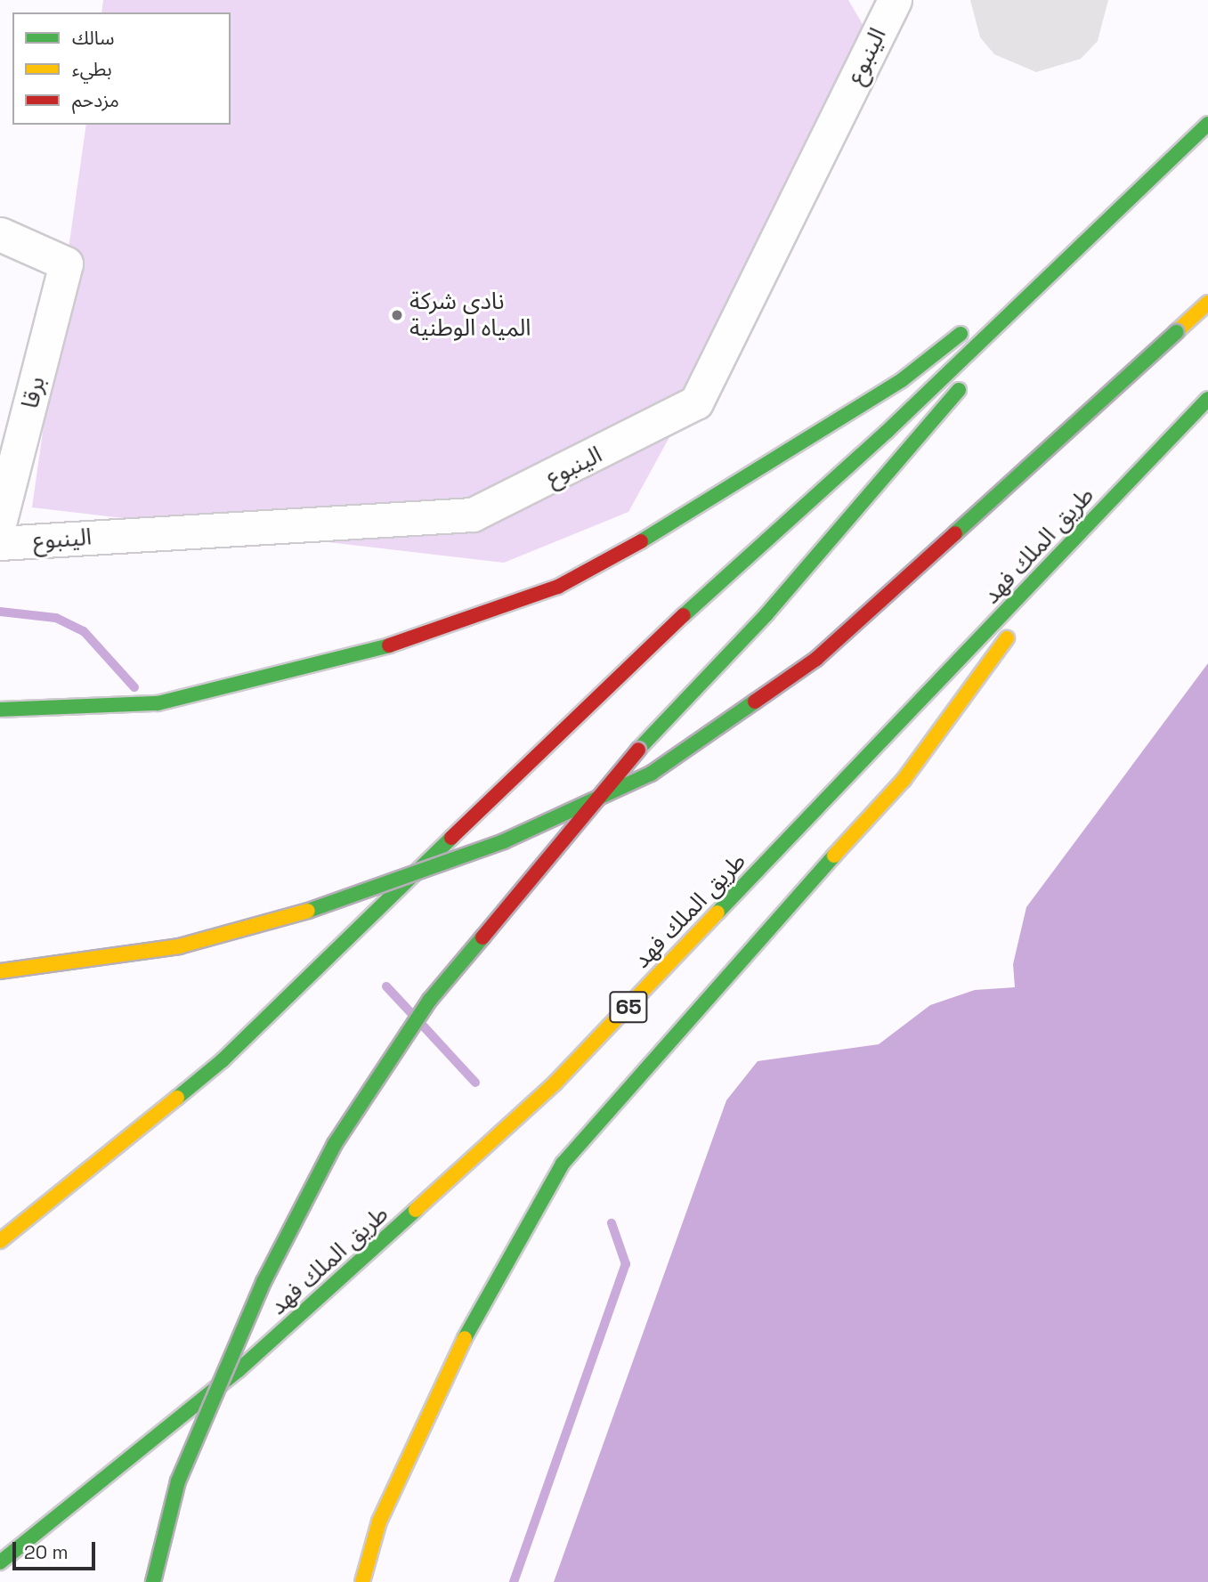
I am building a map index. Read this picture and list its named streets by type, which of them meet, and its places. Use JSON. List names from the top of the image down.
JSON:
{
  "streets": {
    "highway": ["طريق الملك فهد", "65"],
    "street": ["الينبوع", "برقا"]
  },
  "places": ["نادي شركة المياه الوطنية"],
  "legend": ["سالك", "بطيء", "مزدحم"],
  "scale_bar": "20 m"
}
